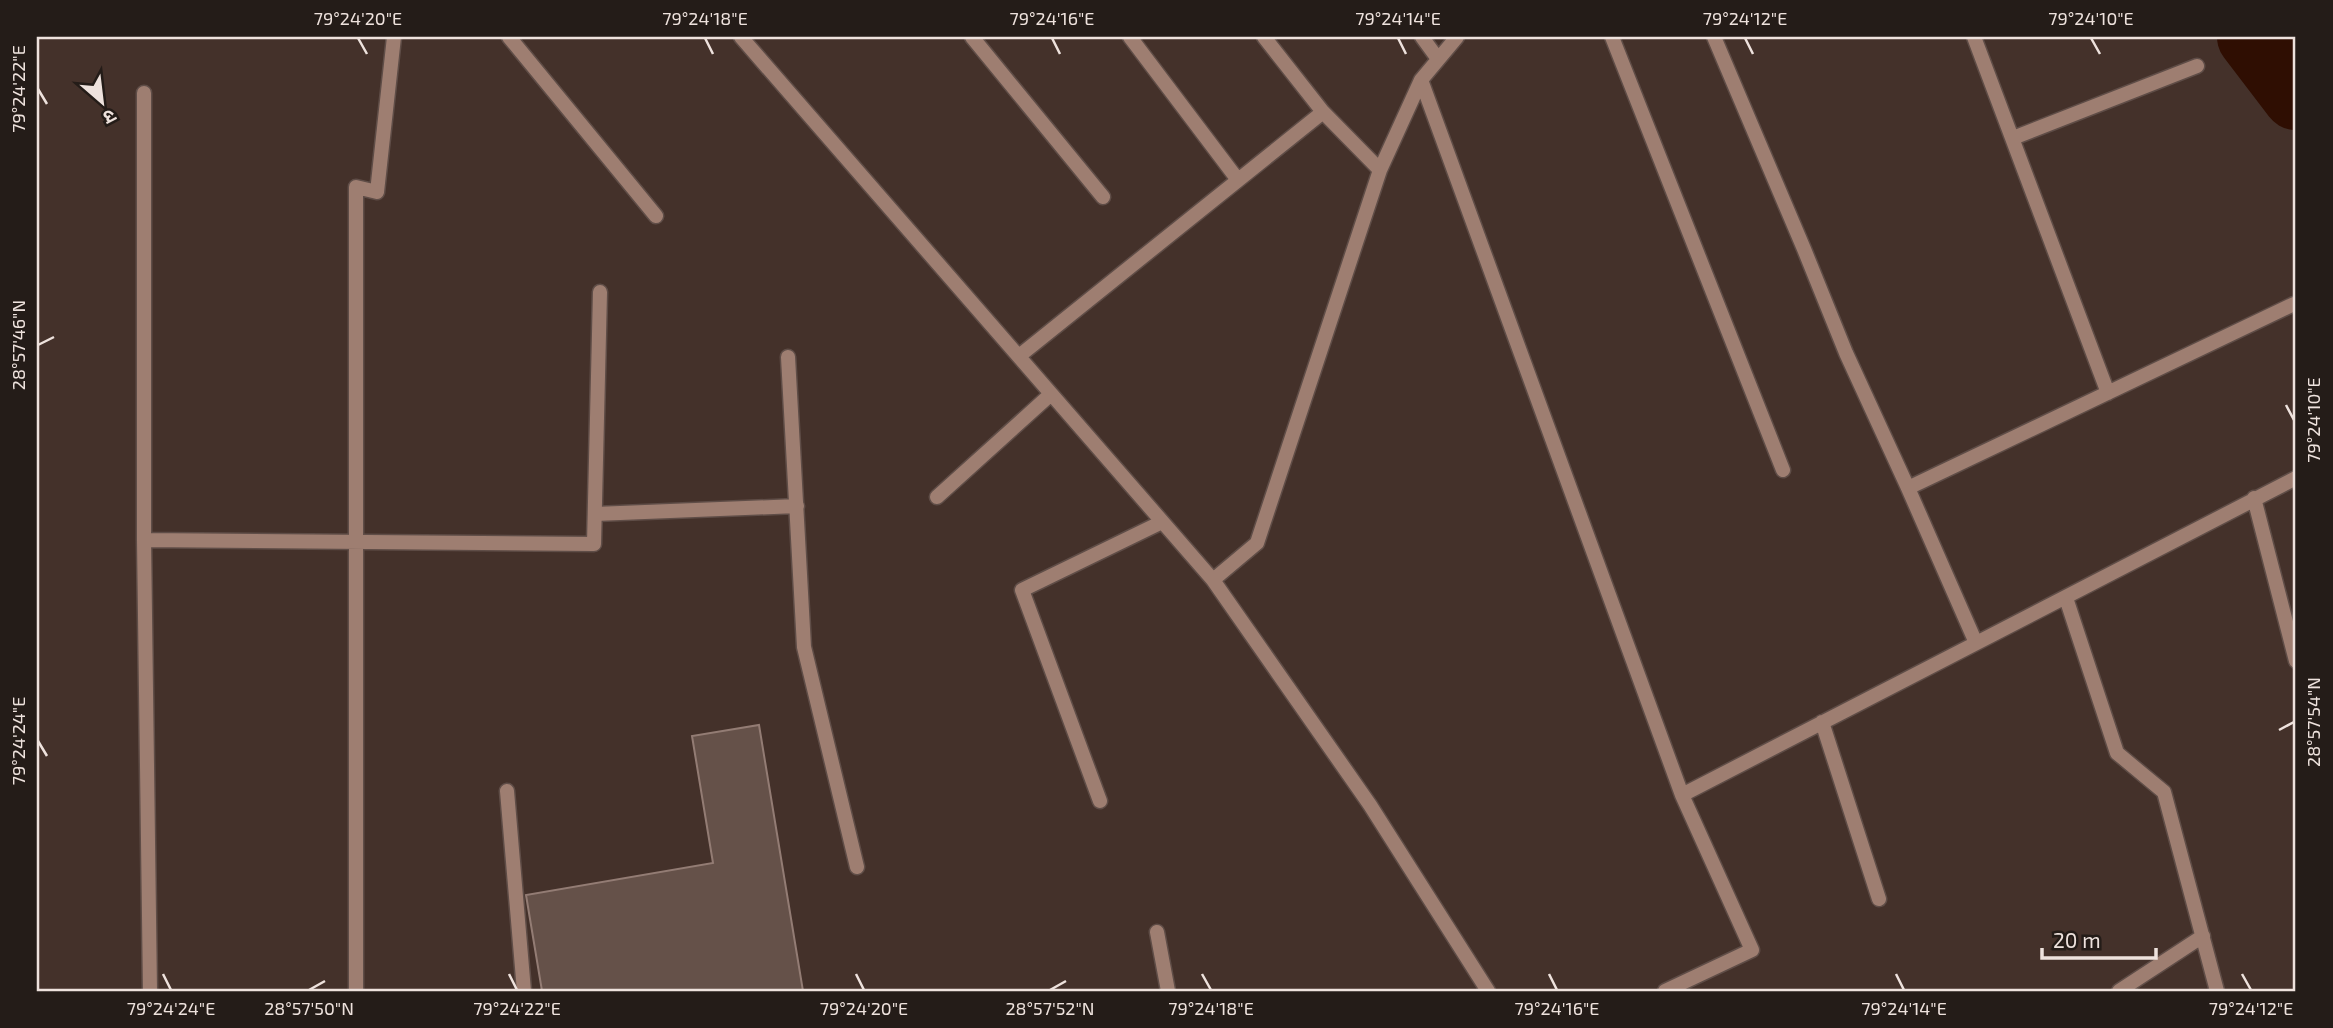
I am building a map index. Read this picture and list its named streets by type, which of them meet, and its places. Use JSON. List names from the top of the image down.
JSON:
{
  "scale_bar": "20 m",
  "north": "bottom right",
  "coordinates": [
    "79°24'20\"E",
    "79°24'18\"E",
    "79°24'16\"E",
    "79°24'14\"E",
    "79°24'12\"E",
    "79°24'10\"E",
    "79°24'22\"E",
    "28°57'46\"N",
    "28°57'54\"N",
    "79°24'24\"E",
    "28°57'50\"N",
    "28°57'52\"N"
  ]
}
